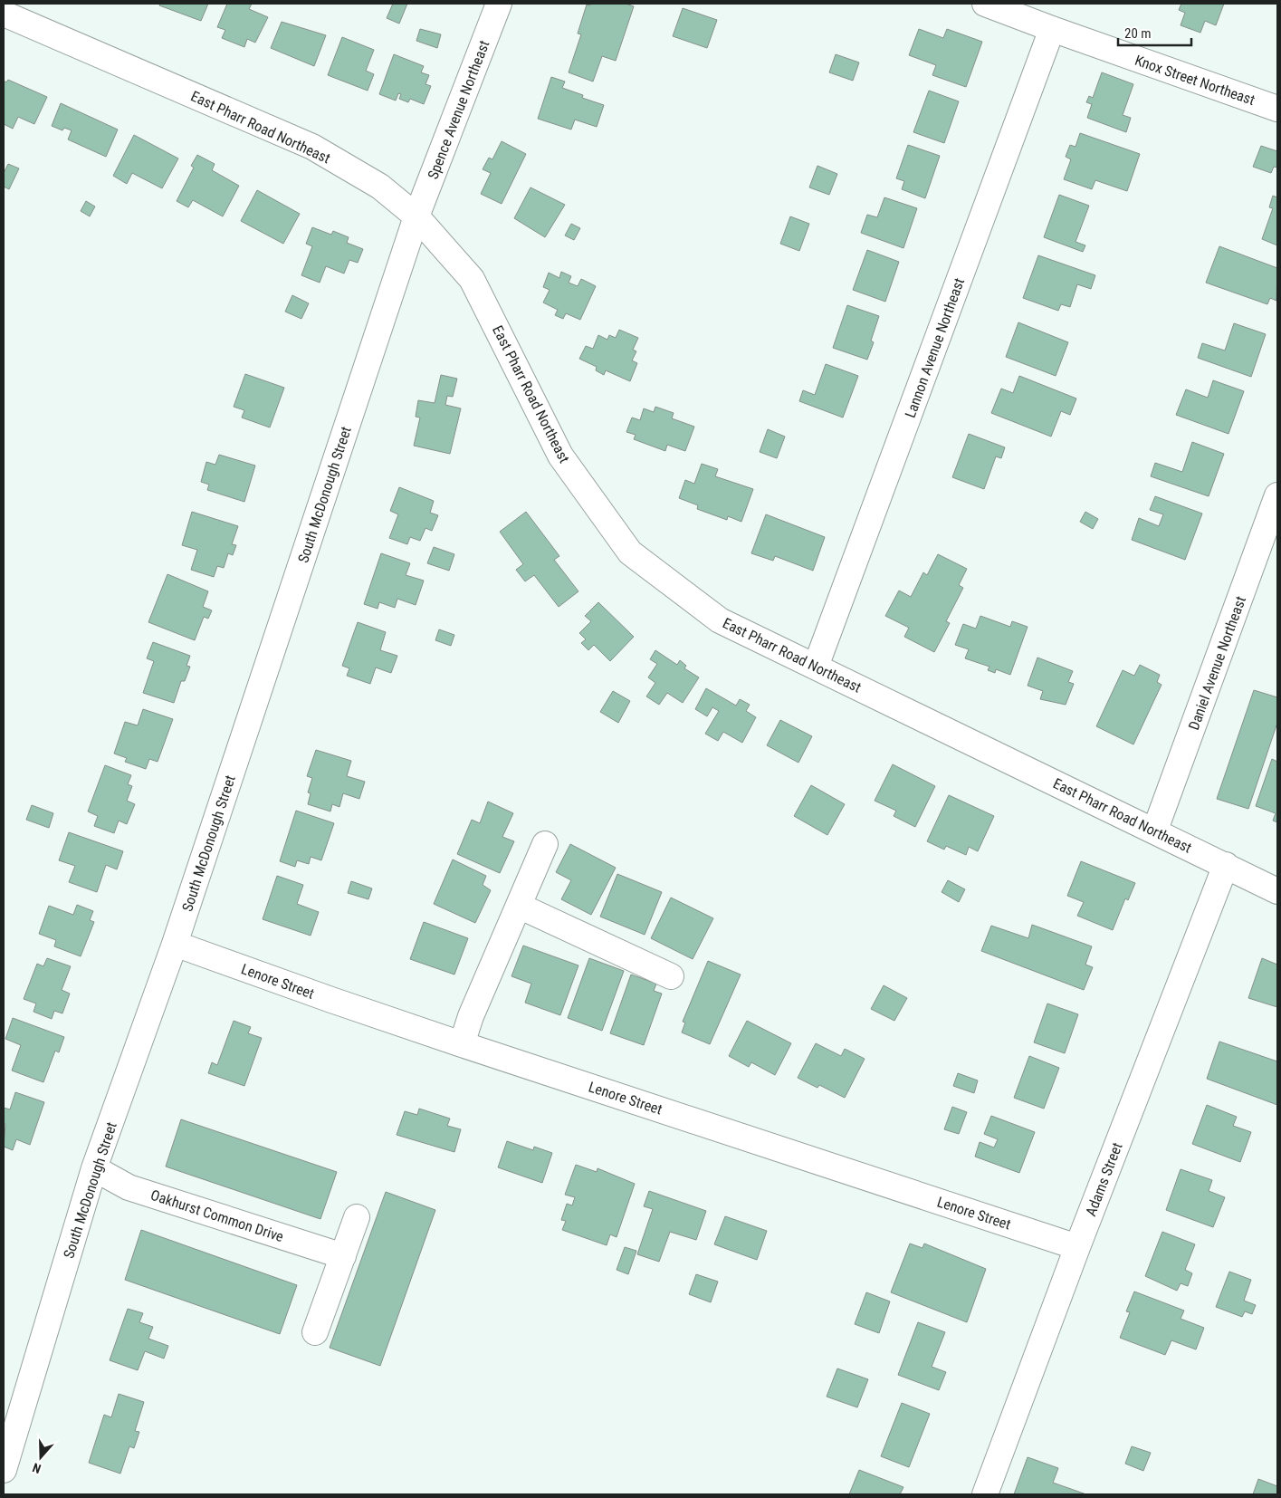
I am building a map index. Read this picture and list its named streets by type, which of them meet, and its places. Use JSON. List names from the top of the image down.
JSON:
{
  "streets": {
    "street": [
      "Knox Street Northeast",
      "Spence Avenue Northeast",
      "East Pharr Road Northeast",
      "Lannon Avenue Northeast",
      "South McDonough Street",
      "Daniel Avenue Northeast",
      "Lenore Street",
      "Adams Street",
      "Oakhurst Common Drive"
    ]
  },
  "crossings": [
    ["Knox Street Northeast", "Lannon Avenue Northeast"],
    ["Spence Avenue Northeast", "East Pharr Road Northeast"],
    ["Spence Avenue Northeast", "South McDonough Street"],
    ["East Pharr Road Northeast", "Lannon Avenue Northeast"],
    ["East Pharr Road Northeast", "South McDonough Street"],
    ["East Pharr Road Northeast", "Daniel Avenue Northeast"],
    ["East Pharr Road Northeast", "Adams Street"],
    ["South McDonough Street", "Lenore Street"],
    ["South McDonough Street", "Oakhurst Common Drive"],
    ["Lenore Street", "Adams Street"]
  ],
  "scale_bar": "20 m",
  "north": "bottom"
}
